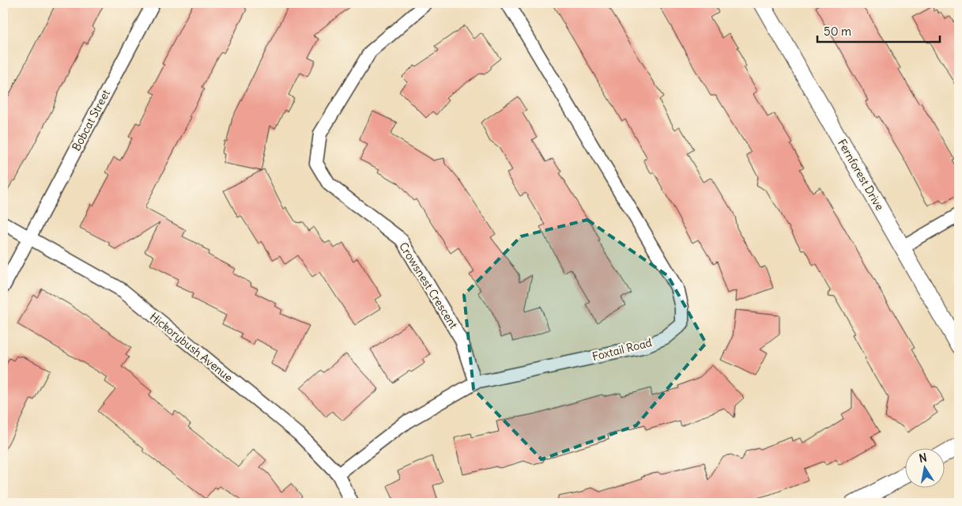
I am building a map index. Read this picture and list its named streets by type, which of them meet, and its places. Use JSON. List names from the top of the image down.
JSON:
{
  "streets": {
    "street": [
      "Bobcat Street",
      "Fernforest Drive",
      "Crowsnest Crescent",
      "Hickorybush Avenue",
      "Foxtail Road"
    ]
  },
  "crossings": [
    ["Bobcat Street", "Hickorybush Avenue"],
    ["Crowsnest Crescent", "Foxtail Road"],
    ["Hickorybush Avenue", "Foxtail Road"]
  ],
  "scale_bar": "50 m",
  "north": "top"
}
